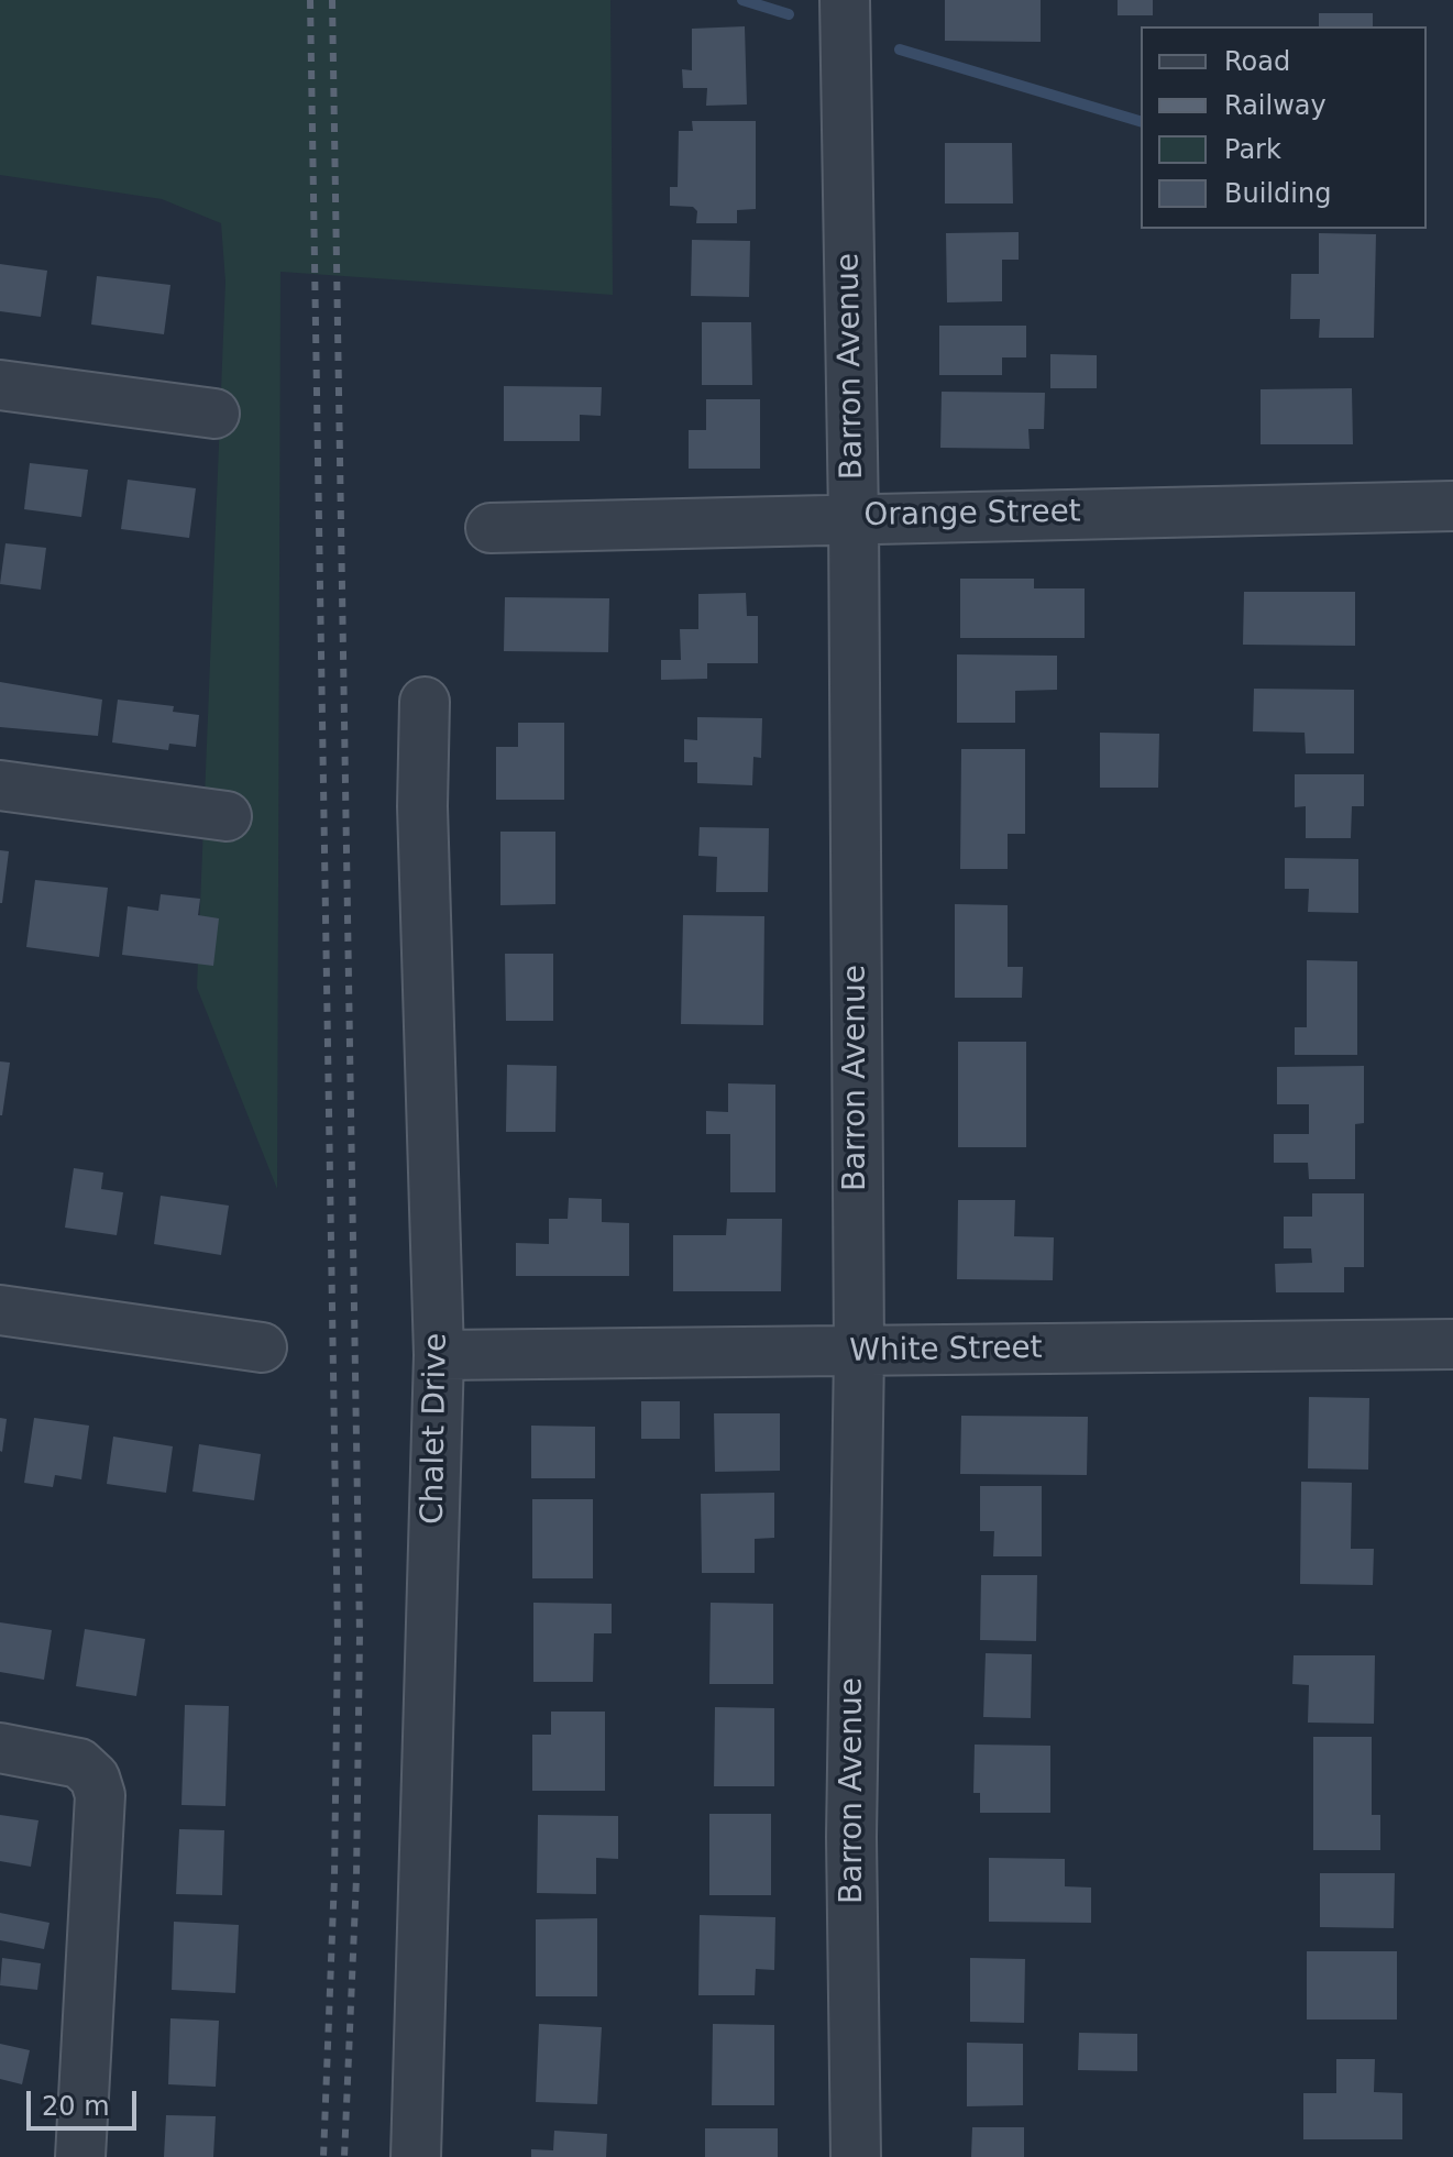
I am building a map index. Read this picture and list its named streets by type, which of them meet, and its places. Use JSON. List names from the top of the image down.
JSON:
{
  "streets": {
    "street": [
      "Barron Avenue",
      "Orange Street",
      "White Street",
      "Chalet Drive"
    ]
  },
  "crossings": [
    ["Barron Avenue", "Orange Street"],
    ["Barron Avenue", "White Street"],
    ["White Street", "Chalet Drive"]
  ],
  "legend": [
    "Road",
    "Railway",
    "Park",
    "Building"
  ],
  "scale_bar": "20 m"
}
